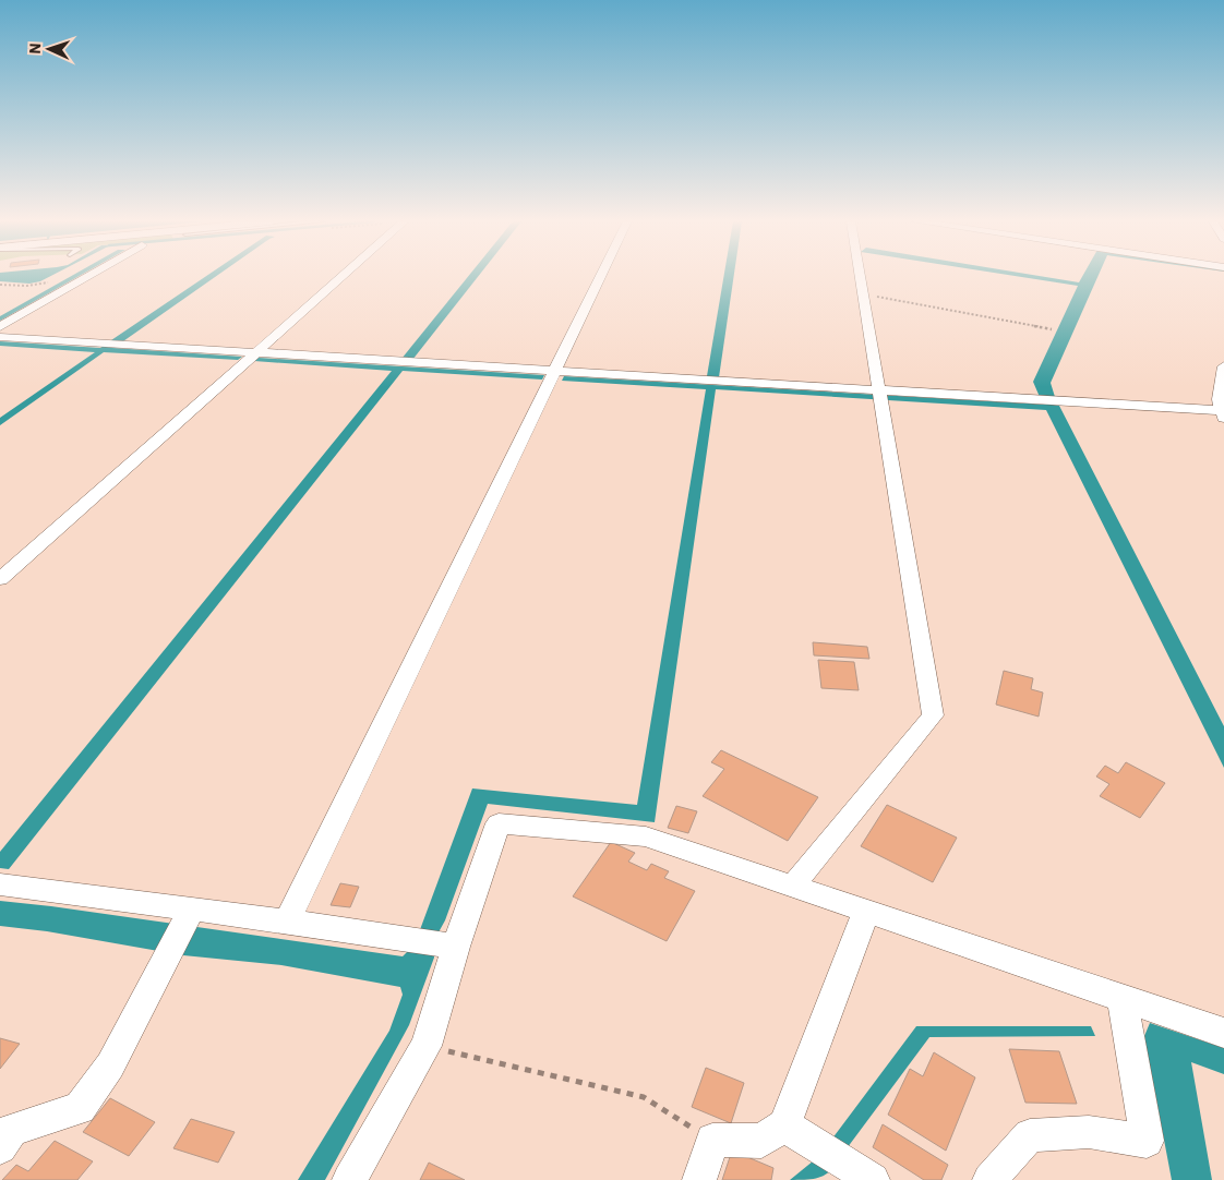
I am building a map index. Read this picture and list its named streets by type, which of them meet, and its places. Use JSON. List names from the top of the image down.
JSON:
{
  "north": "left"
}
